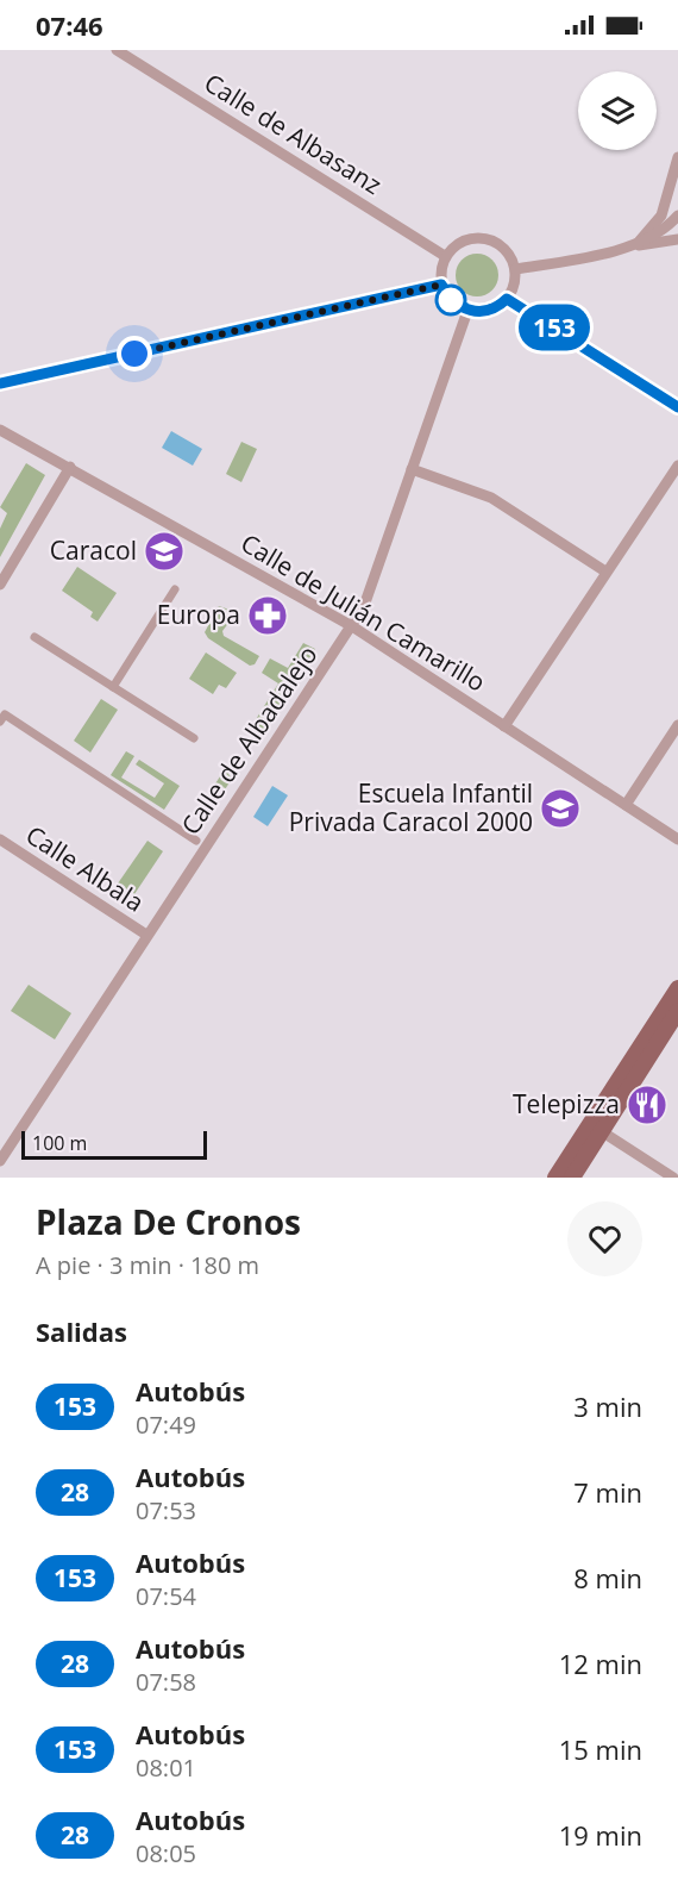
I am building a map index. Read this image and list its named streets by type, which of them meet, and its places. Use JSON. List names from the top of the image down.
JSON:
{
  "streets": {
    "street": [
      "Calle de Albasanz",
      "Calle de Julián Camarillo",
      "Calle de Albadalejo",
      "Calle Albala"
    ]
  },
  "crossings": [
    ["Calle de Albasanz", "Calle de Albadalejo"],
    ["Calle de Julián Camarillo", "Calle de Albadalejo"],
    ["Calle de Albadalejo", "Calle Albala"]
  ],
  "places": {
    "school or university": ["Caracol", "Escuela Infantil Privada Caracol 2000"],
    "pharmacy": ["Europa"],
    "restaurant": ["Telepizza"]
  },
  "lines": ["bus line 153"],
  "scale_bar": "100 m",
  "page": {
    "status": "07:46",
    "on_map": "153",
    "scale": "100 m",
    "heading": [
      ["Plaza De Cronos", "A pie · 3 min · 180 m"],
      "Salidas"
    ],
    "list": [
      {
        "mark": "153",
        "name": "Autobús",
        "note": "07:49",
        "value": "3 min"
      },
      {
        "mark": "28",
        "name": "Autobús",
        "note": "07:53",
        "value": "7 min"
      },
      {
        "mark": "153",
        "name": "Autobús",
        "note": "07:54",
        "value": "8 min"
      },
      {
        "mark": "28",
        "name": "Autobús",
        "note": "07:58",
        "value": "12 min"
      },
      {
        "mark": "153",
        "name": "Autobús",
        "note": "08:01",
        "value": "15 min"
      },
      {
        "mark": "28",
        "name": "Autobús",
        "note": "08:05",
        "value": "19 min"
      }
    ]
  }
}
